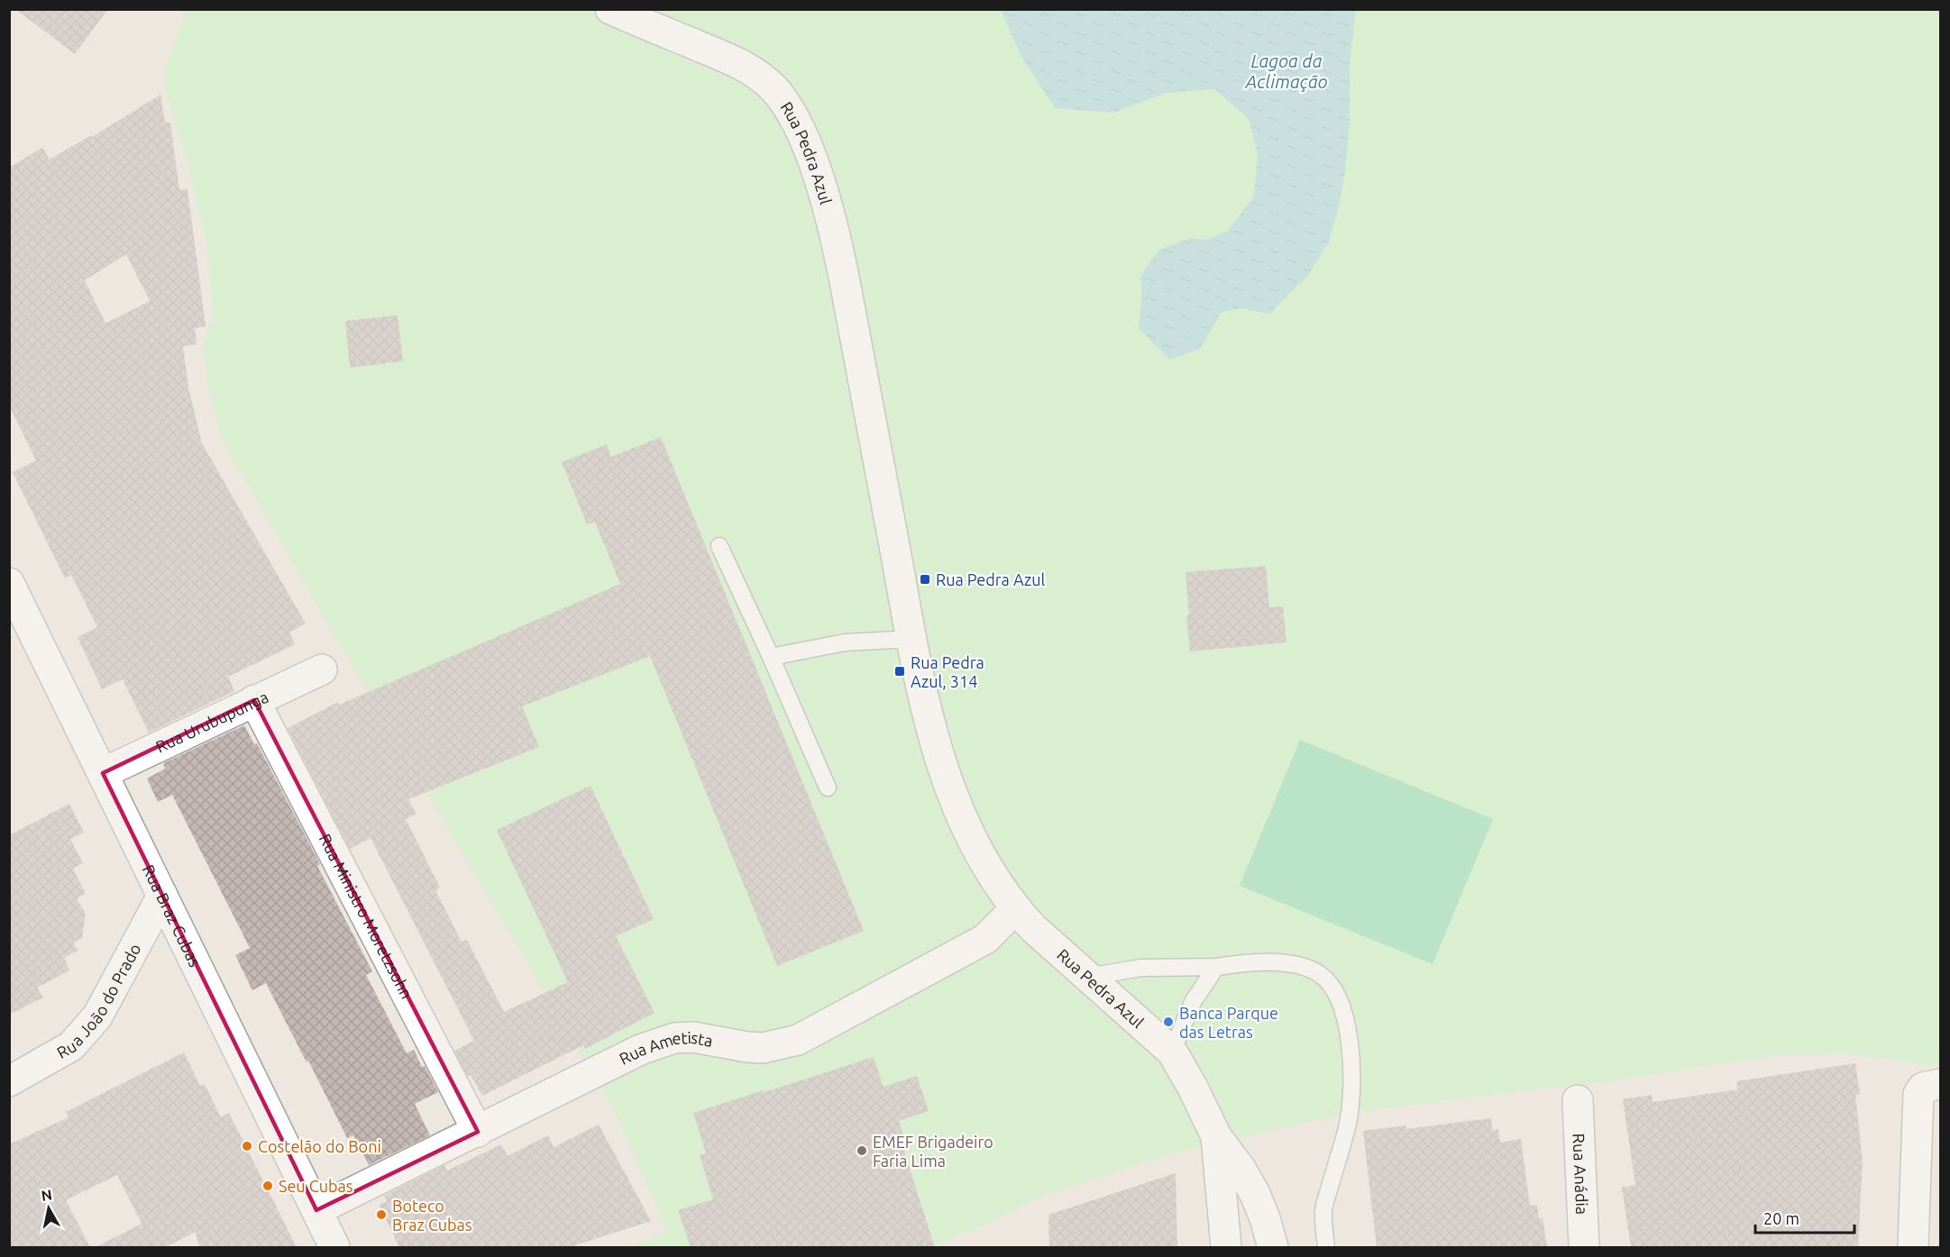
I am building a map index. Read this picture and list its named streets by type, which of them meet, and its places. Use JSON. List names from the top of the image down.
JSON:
{
  "streets": {
    "street": [
      "Rua Pedra Azul",
      "Rua Urubupunga",
      "Rua Braz Cubas",
      "Rua Ministro Moretzsohn",
      "Rua João do Prado",
      "Rua Ametista",
      "Rua Anádia"
    ]
  },
  "crossings": [
    ["Rua Pedra Azul", "Rua Ametista"],
    ["Rua Urubupunga", "Rua Braz Cubas"],
    ["Rua Urubupunga", "Rua Ministro Moretzsohn"],
    ["Rua Braz Cubas", "Rua João do Prado"],
    ["Rua Braz Cubas", "Rua Ametista"],
    ["Rua Ministro Moretzsohn", "Rua Ametista"]
  ],
  "water": ["Lagoa da Aclimação"],
  "places": {
    "transit": ["Rua Pedra Azul", "Rua Pedra Azul, 314"],
    "other": [
      "Banca Parque das Letras",
      "Costelão do Boni",
      "EMEF Brigadeiro Faria Lima",
      "Seu Cubas",
      "Boteco Braz Cubas"
    ]
  },
  "scale_bar": "20 m",
  "north": "top"
}
